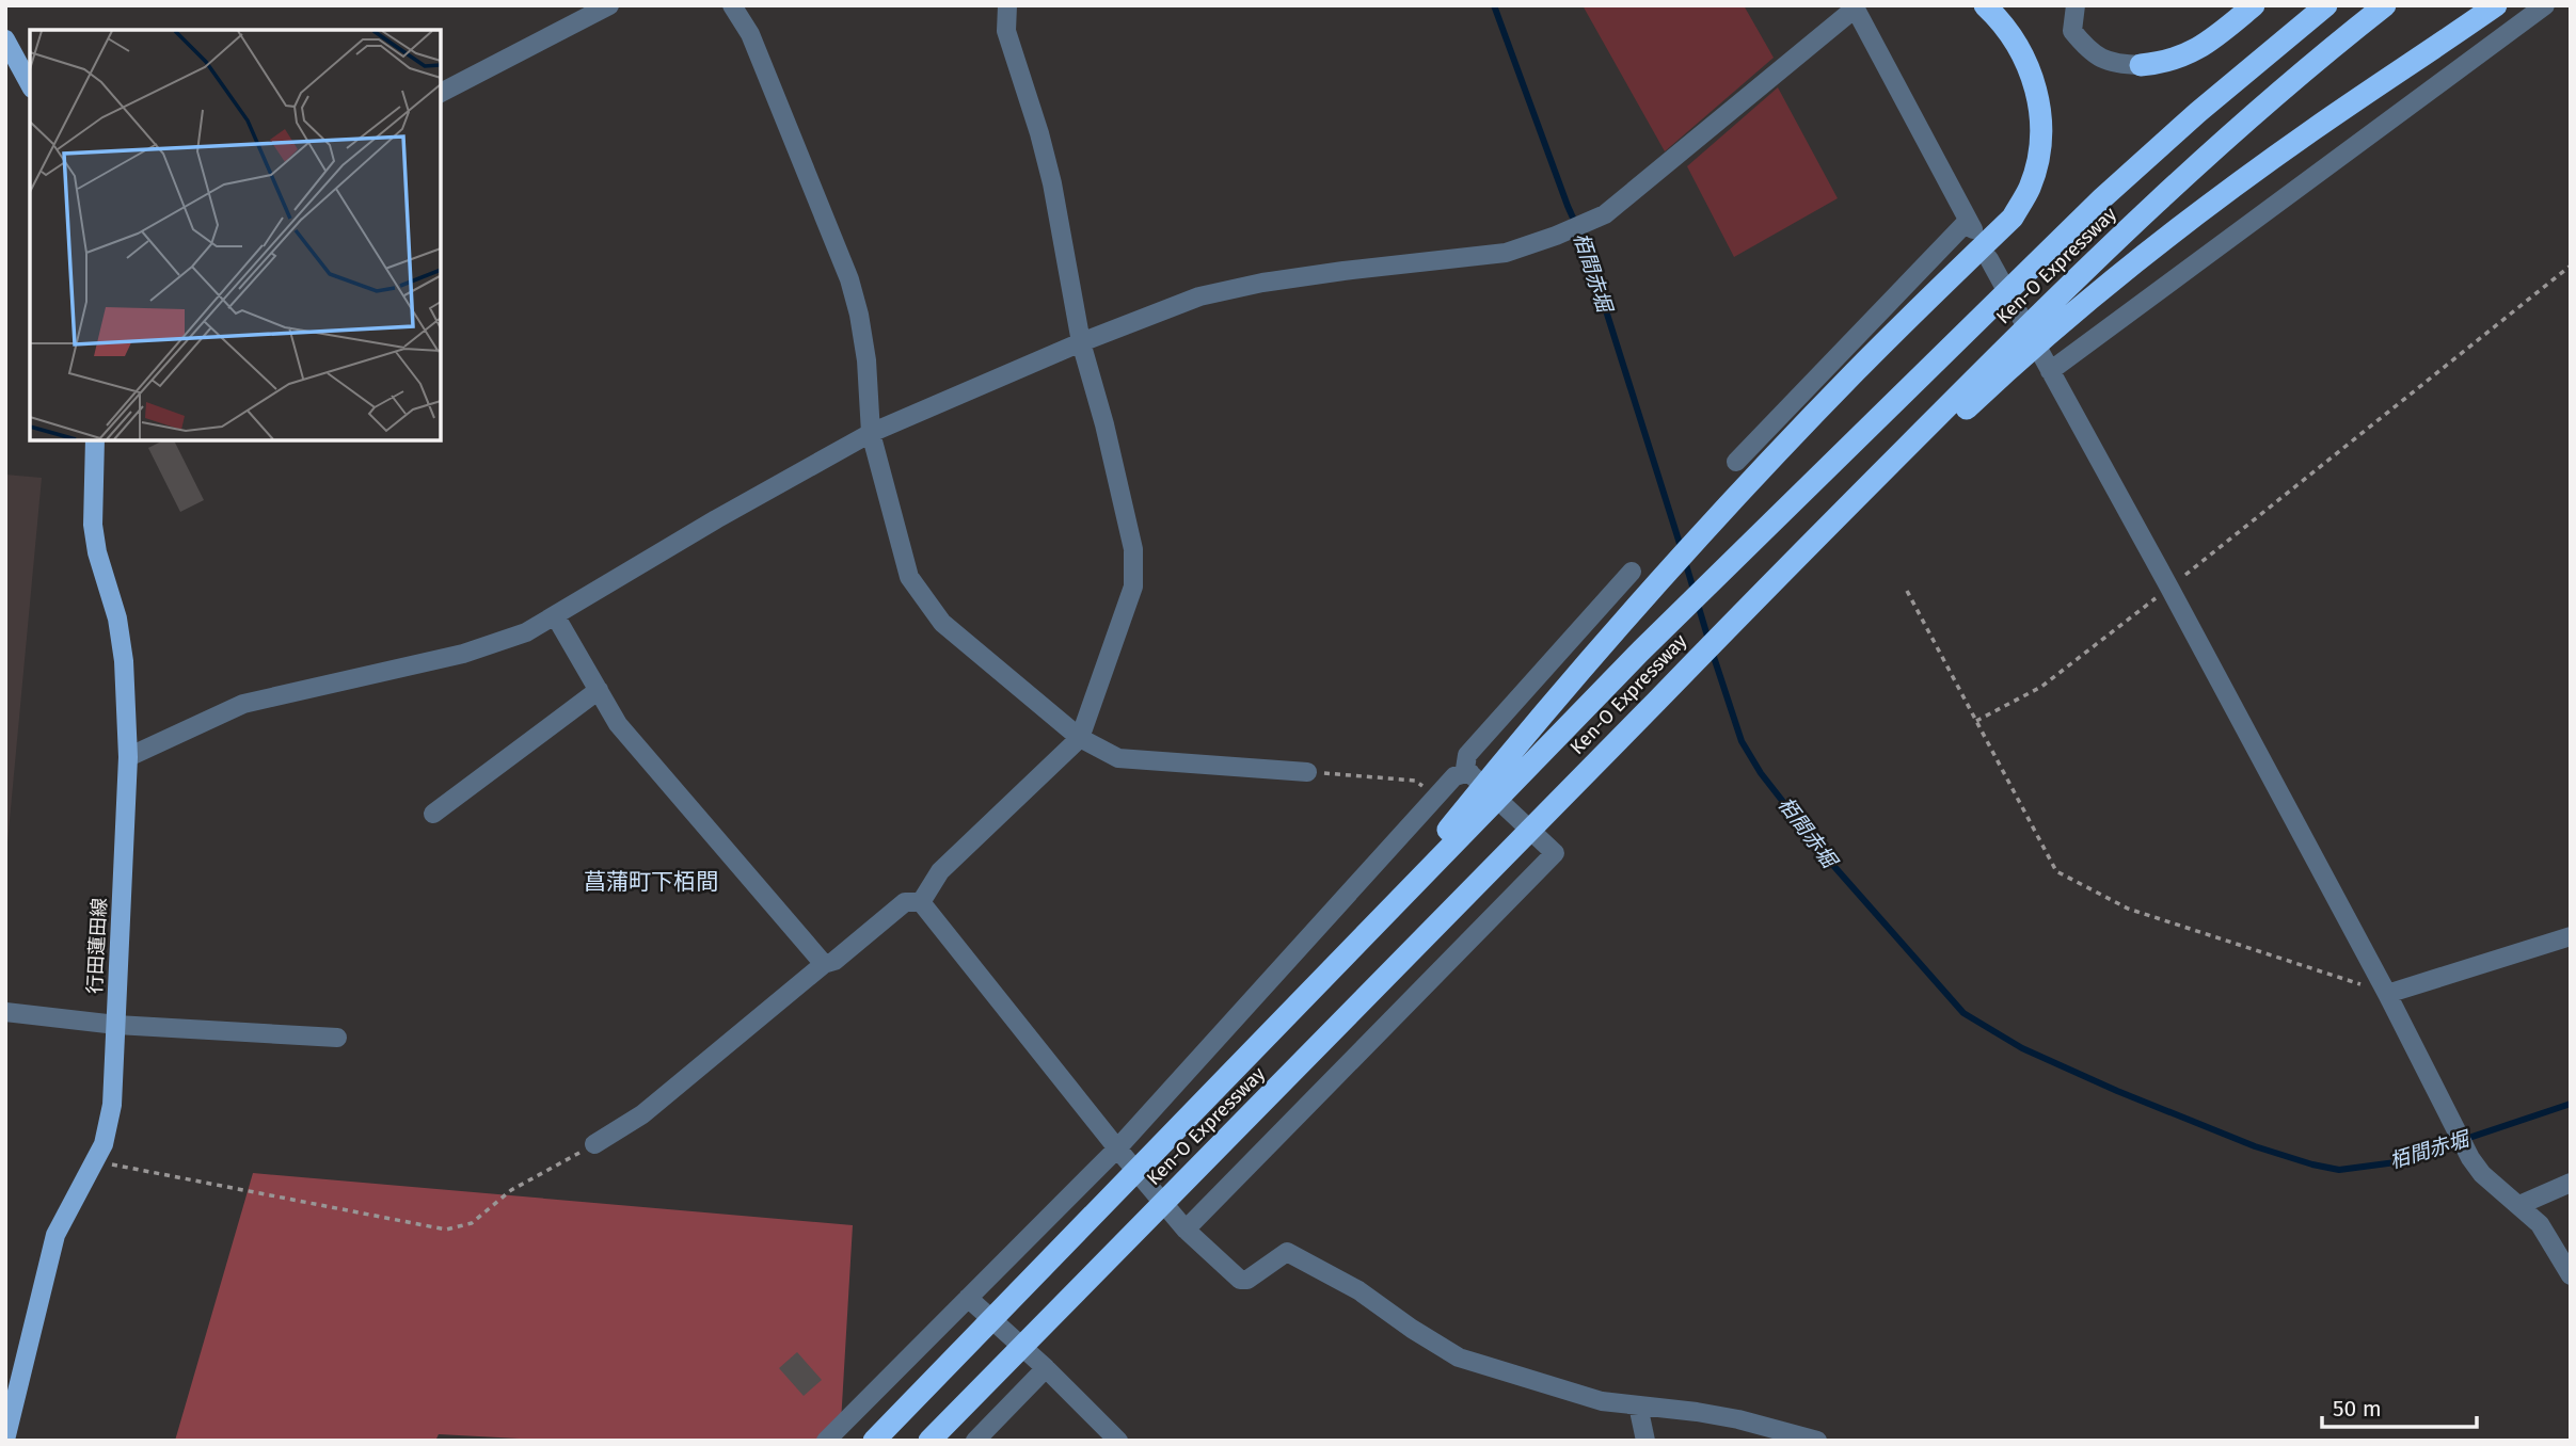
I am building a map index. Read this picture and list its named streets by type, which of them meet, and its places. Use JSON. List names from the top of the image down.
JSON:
{
  "streets": {
    "highway": ["Ken-O Expressway"],
    "main road": ["行田蓮田線"]
  },
  "districts": ["菖蒲町下栢間"],
  "water": ["栢間赤堀"],
  "scale_bar": "50 m"
}
